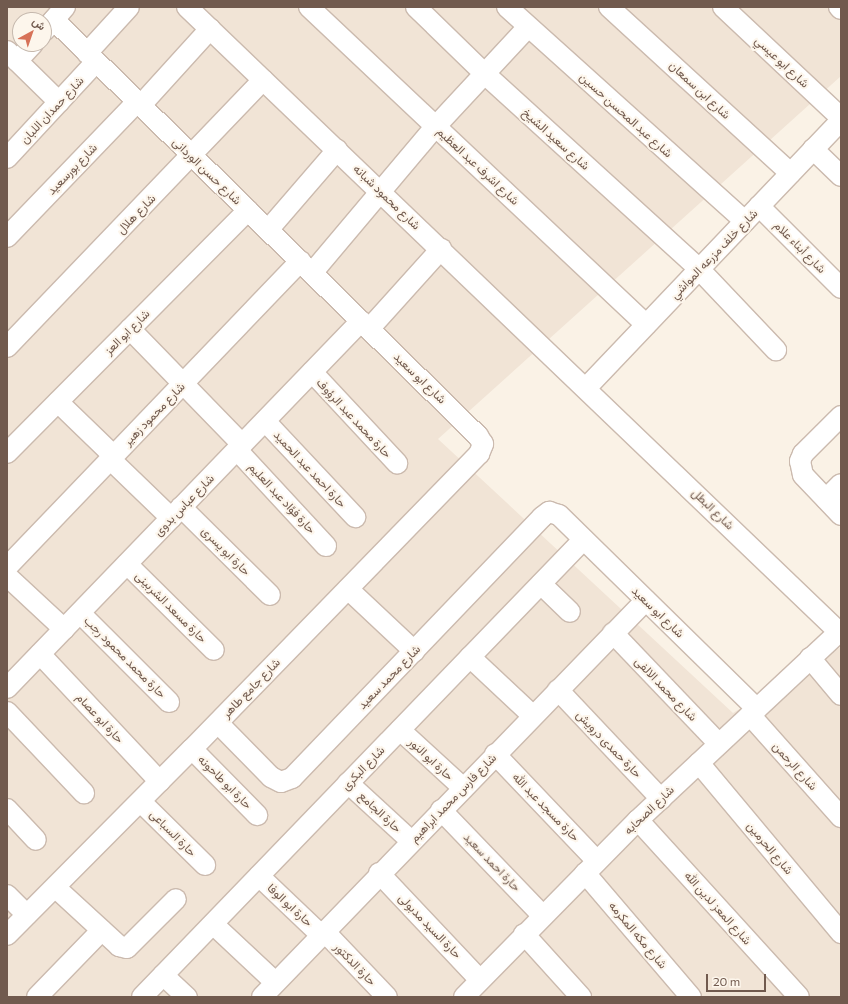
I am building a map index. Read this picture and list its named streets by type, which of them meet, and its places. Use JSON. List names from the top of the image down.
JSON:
{
  "streets": {
    "street": [
      "شارع ابو عيسي",
      "شارع ابن سمعان",
      "شارع حمدان اللبان",
      "شارع عبد المحسن حسين",
      "شارع سعيد الشيخ",
      "شارع اشرف عبد العظيم",
      "شارع بورسعيد",
      "شارع حسن الوردانى",
      "شارع محمود شبانه",
      "شارع هلال",
      "شارع أبناء علام",
      "شارع خلف مزرعه المواشي",
      "شارع ابو العز",
      "شارع ابو سعيد",
      "شارع محمود زهير",
      "حارة محمد عبد الرؤوف",
      "حارة احمد عبد الحميد",
      "حارة فؤاد عبد العليم",
      "شارع عباس بدوى",
      "شارع البطل",
      "حارة ابو يسرى",
      "حارة مسعد الشربينى",
      "حارة محمد محمود رجب",
      "شارع محمد سعيد",
      "شارع جامع طاهر",
      "شارع محمد الالفى",
      "حارة ابو عصام",
      "حارة حمدى درويش",
      "حارة ابو النور",
      "شارع الرحمن",
      "شارع البكرى",
      "حارة ابو طاحونه",
      "شارع فارس محمد ابراهيم",
      "حارة مسجد عبد الله",
      "شارع الصحابه",
      "حارة الجامع",
      "حارة السباعى",
      "شارع الحرمين",
      "حارة احمد سعيد",
      "حارة ابو الوفا",
      "شارع المعز لدين الله",
      "حارة السيد مدبولى",
      "شارع مكه المكرمه",
      "حارة الدكتور"
    ]
  },
  "crossings": [
    ["شارع ابو عيسي", "شارع خلف مزرعه المواشي"],
    ["شارع ابن سمعان", "شارع خلف مزرعه المواشي"],
    ["شارع حمدان اللبان", "شارع حسن الوردانى"],
    ["شارع عبد المحسن حسين", "شارع خلف مزرعه المواشي"],
    ["شارع عبد المحسن حسين", "شارع محمود زهير"],
    ["شارع سعيد الشيخ", "شارع خلف مزرعه المواشي"],
    ["شارع سعيد الشيخ", "شارع محمود زهير"],
    ["شارع اشرف عبد العظيم", "شارع خلف مزرعه المواشي"],
    ["شارع اشرف عبد العظيم", "شارع محمود زهير"],
    ["شارع بورسعيد", "شارع حسن الوردانى"],
    ["شارع بورسعيد", "شارع محمود شبانه"],
    ["شارع حسن الوردانى", "شارع هلال"],
    ["شارع حسن الوردانى", "شارع ابو العز"],
    ["شارع حسن الوردانى", "شارع ابو سعيد"],
    ["شارع حسن الوردانى", "شارع محمود زهير"],
    ["شارع حسن الوردانى", "شارع عباس بدوى"],
    ["شارع محمود شبانه", "شارع هلال"],
    ["شارع محمود شبانه", "شارع خلف مزرعه المواشي"],
    ["شارع محمود شبانه", "شارع محمود زهير"],
    ["شارع محمود شبانه", "شارع عباس بدوى"],
    ["شارع محمود شبانه", "شارع البطل"],
    ["شارع أبناء علام", "شارع خلف مزرعه المواشي"],
    ["شارع خلف مزرعه المواشي", "شارع البطل"],
    ["شارع ابو العز", "حارة فؤاد عبد العليم"],
    ["شارع ابو العز", "حارة ابو يسرى"],
    ["شارع ابو سعيد", "شارع عباس بدوى"],
    ["شارع ابو سعيد", "شارع محمد سعيد"],
    ["شارع ابو سعيد", "شارع جامع طاهر"],
    ["شارع ابو سعيد", "شارع الرحمن"],
    ["شارع ابو سعيد", "شارع البكرى"],
    ["شارع ابو سعيد", "شارع فارس محمد ابراهيم"],
    ["شارع ابو سعيد", "شارع الصحابه"],
    ["شارع محمود زهير", "حارة فؤاد عبد العليم"],
    ["شارع محمود زهير", "حارة ابو يسرى"],
    ["حارة محمد عبد الرؤوف", "شارع عباس بدوى"],
    ["حارة احمد عبد الحميد", "شارع عباس بدوى"],
    ["حارة فؤاد عبد العليم", "شارع عباس بدوى"],
    ["شارع عباس بدوى", "حارة ابو يسرى"],
    ["شارع عباس بدوى", "حارة مسعد الشربينى"],
    ["شارع عباس بدوى", "حارة محمد محمود رجب"],
    ["شارع عباس بدوى", "حارة ابو عصام"],
    ["شارع البطل", "شارع الصحابه"],
    ["شارع محمد سعيد", "شارع جامع طاهر"],
    ["شارع جامع طاهر", "حارة ابو عصام"],
    ["شارع جامع طاهر", "حارة ابو طاحونه"],
    ["شارع جامع طاهر", "حارة السباعى"],
    ["شارع محمد الالفى", "شارع فارس محمد ابراهيم"],
    ["شارع محمد الالفى", "شارع الصحابه"],
    ["حارة حمدى درويش", "شارع فارس محمد ابراهيم"],
    ["حارة حمدى درويش", "شارع الصحابه"],
    ["حارة ابو النور", "شارع البكرى"],
    ["حارة ابو النور", "شارع فارس محمد ابراهيم"],
    ["شارع الرحمن", "شارع الصحابه"],
    ["شارع البكرى", "حارة الجامع"],
    ["شارع البكرى", "حارة ابو الوفا"],
    ["شارع فارس محمد ابراهيم", "حارة مسجد عبد الله"],
    ["شارع فارس محمد ابراهيم", "حارة الجامع"],
    ["شارع فارس محمد ابراهيم", "حارة احمد سعيد"],
    ["شارع فارس محمد ابراهيم", "حارة ابو الوفا"],
    ["شارع فارس محمد ابراهيم", "حارة السيد مدبولى"],
    ["شارع فارس محمد ابراهيم", "حارة الدكتور"],
    ["حارة مسجد عبد الله", "شارع الصحابه"],
    ["حارة مسجد عبد الله", "شارع مكه المكرمه"],
    ["شارع الصحابه", "شارع الحرمين"],
    ["شارع الصحابه", "حارة احمد سعيد"],
    ["شارع الصحابه", "شارع المعز لدين الله"],
    ["شارع الصحابه", "حارة السيد مدبولى"],
    ["شارع الصحابه", "شارع مكه المكرمه"],
    ["حارة ابو الوفا", "حارة الدكتور"]
  ],
  "scale_bar": "20 m",
  "north": "top right"
}
